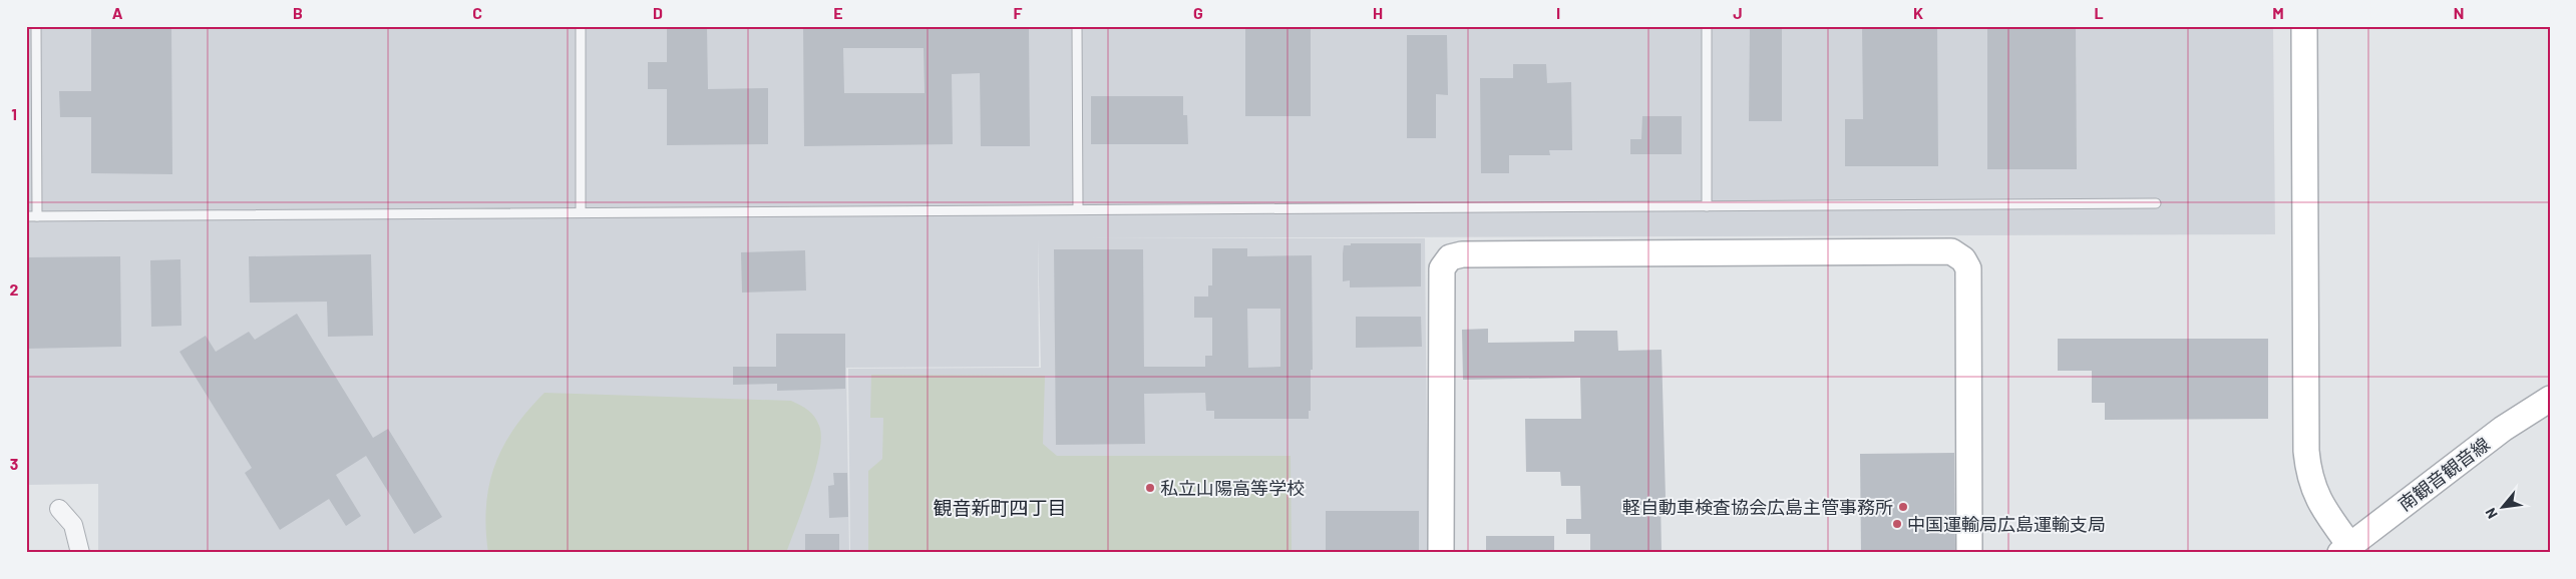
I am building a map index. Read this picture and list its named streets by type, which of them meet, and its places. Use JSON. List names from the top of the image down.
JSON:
{
  "streets": {
    "street": ["南観音観音線"]
  },
  "districts": ["観音新町四丁目"],
  "places": ["私立山陽高等学校", "軽自動車検査協会広島主管事務所", "中国運輸局広島運輸支局"],
  "north": "bottom left",
  "grid": {
    "columns": [
      "A",
      "B",
      "C",
      "D",
      "E",
      "F",
      "G",
      "H",
      "I",
      "J",
      "K",
      "L",
      "M",
      "N"
    ],
    "rows": ["1", "2", "3"]
  }
}
